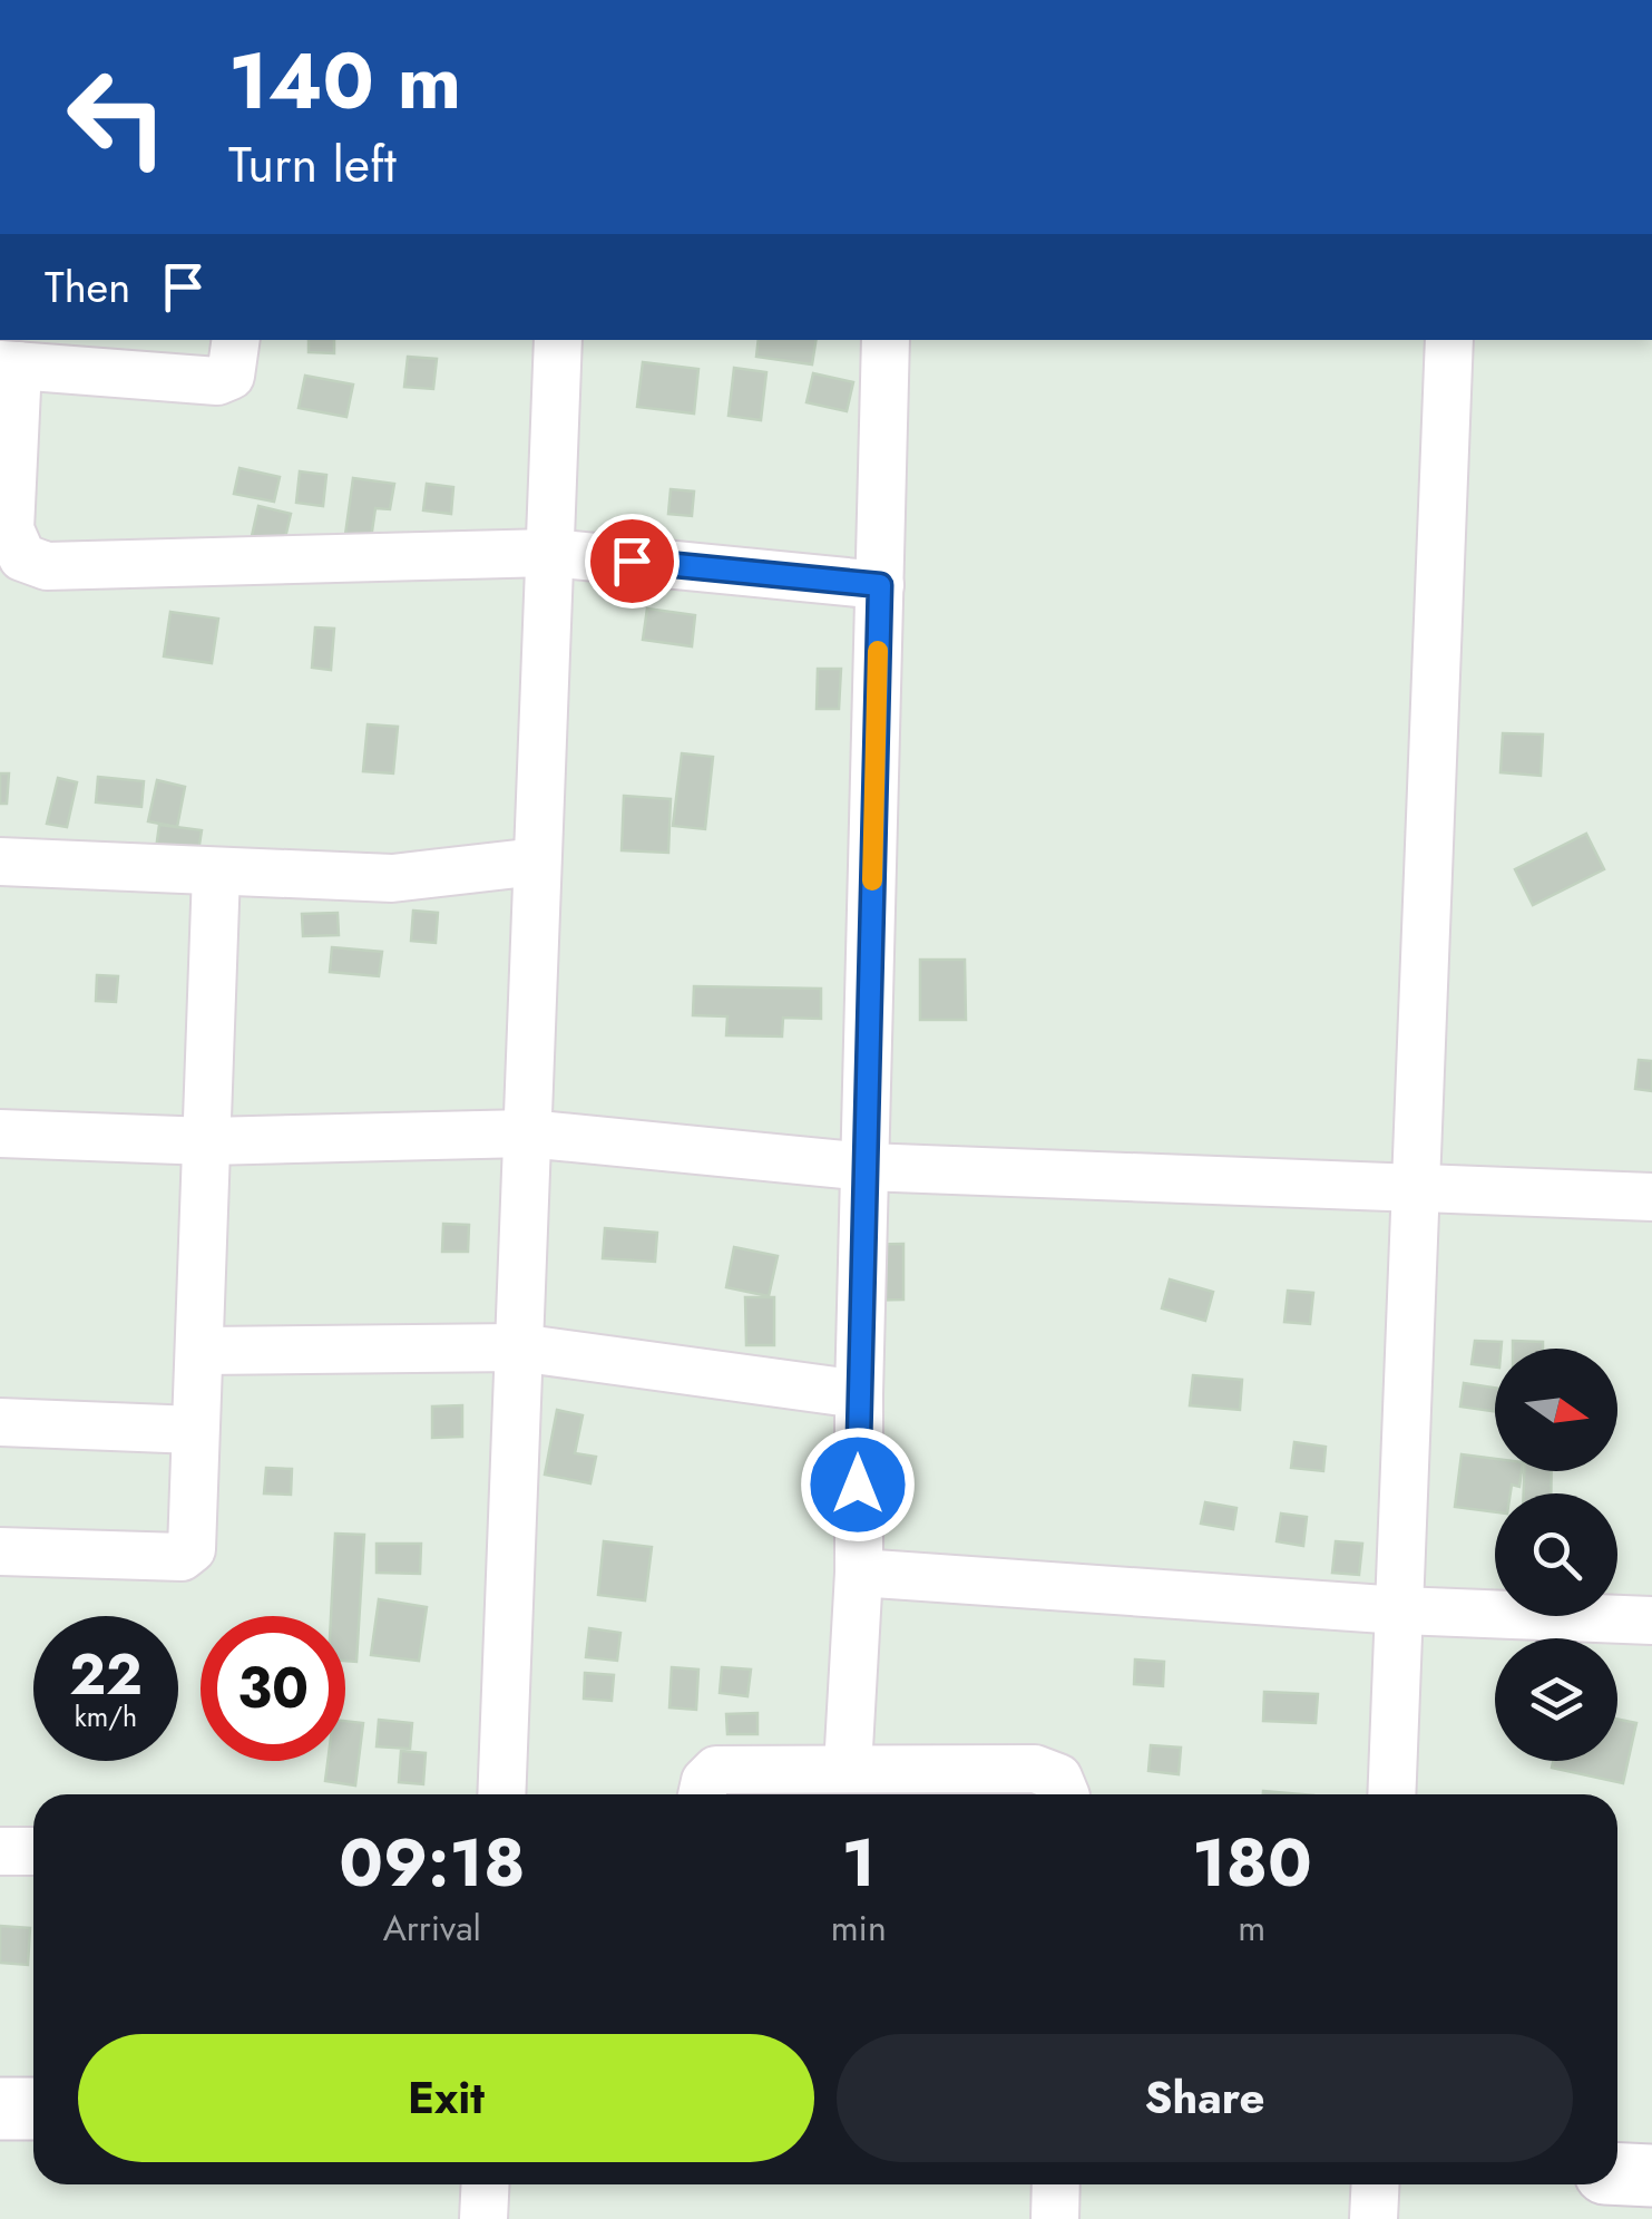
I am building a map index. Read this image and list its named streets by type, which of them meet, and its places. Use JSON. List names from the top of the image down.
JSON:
{
  "north": "right",
  "page": {
    "turn": ["140 m", "Turn left"],
    "then": "Then",
    "speed": "22 km/h",
    "limit": "30",
    "eta": [
      "09:18",
      "Arrival",
      "1",
      "min",
      "180",
      "m"
    ],
    "buttons": ["Exit", "Share"]
  }
}
